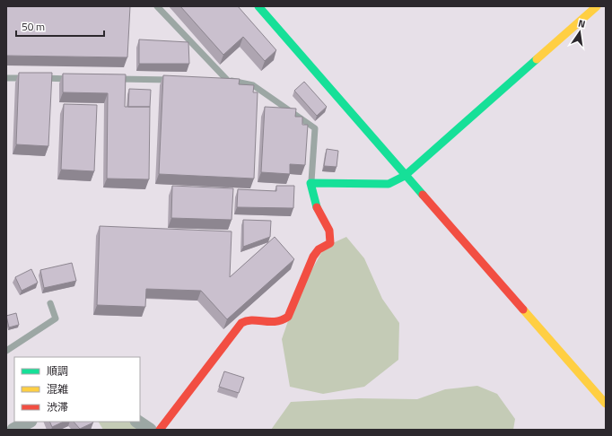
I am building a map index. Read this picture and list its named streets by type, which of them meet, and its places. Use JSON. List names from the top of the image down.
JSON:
{
  "legend": ["順調", "混雑", "渋滞"],
  "scale_bar": "50 m",
  "north": "top"
}
